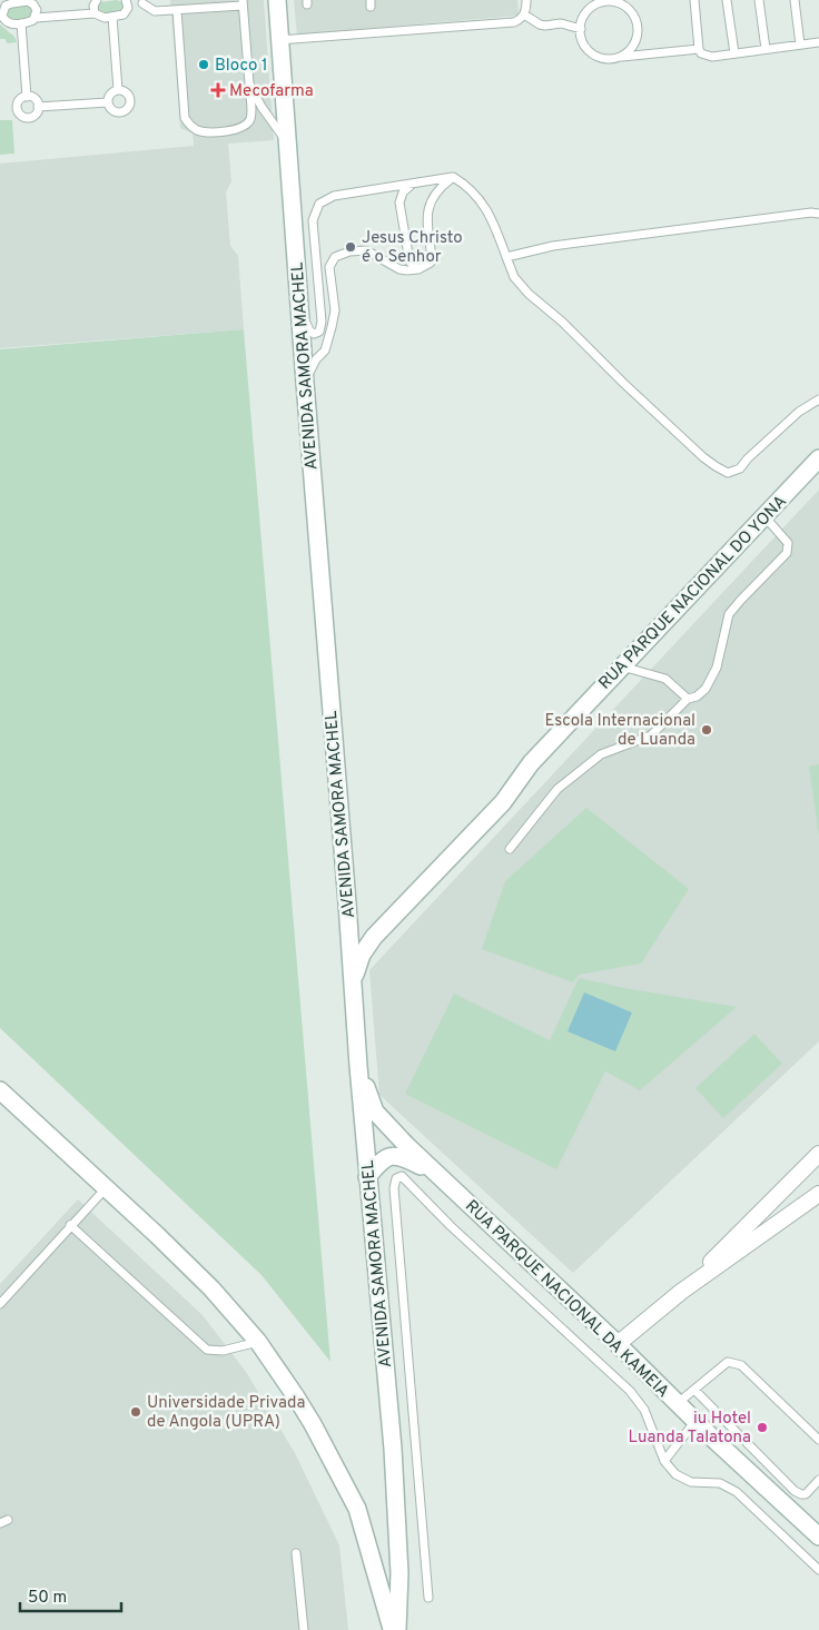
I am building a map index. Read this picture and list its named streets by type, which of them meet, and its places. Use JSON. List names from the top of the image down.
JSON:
{
  "streets": {
    "street": ["AVENIDA SAMORA MACHEL", "RUA PARQUE NACIONAL DO YONA", "RUA PARQUE NACIONAL DA KAMEIA"]
  },
  "crossings": [
    ["AVENIDA SAMORA MACHEL", "RUA PARQUE NACIONAL DO YONA"],
    ["AVENIDA SAMORA MACHEL", "RUA PARQUE NACIONAL DA KAMEIA"]
  ],
  "places": {
    "other": [
      "Bloco 1",
      "Jesus Christo é o Senhor",
      "Escola Internacional de Luanda",
      "Universidade Privada de Angola (UPRA)",
      "iu Hotel Luanda Talatona"
    ],
    "health": ["Mecofarma"]
  },
  "scale_bar": "50 m"
}
